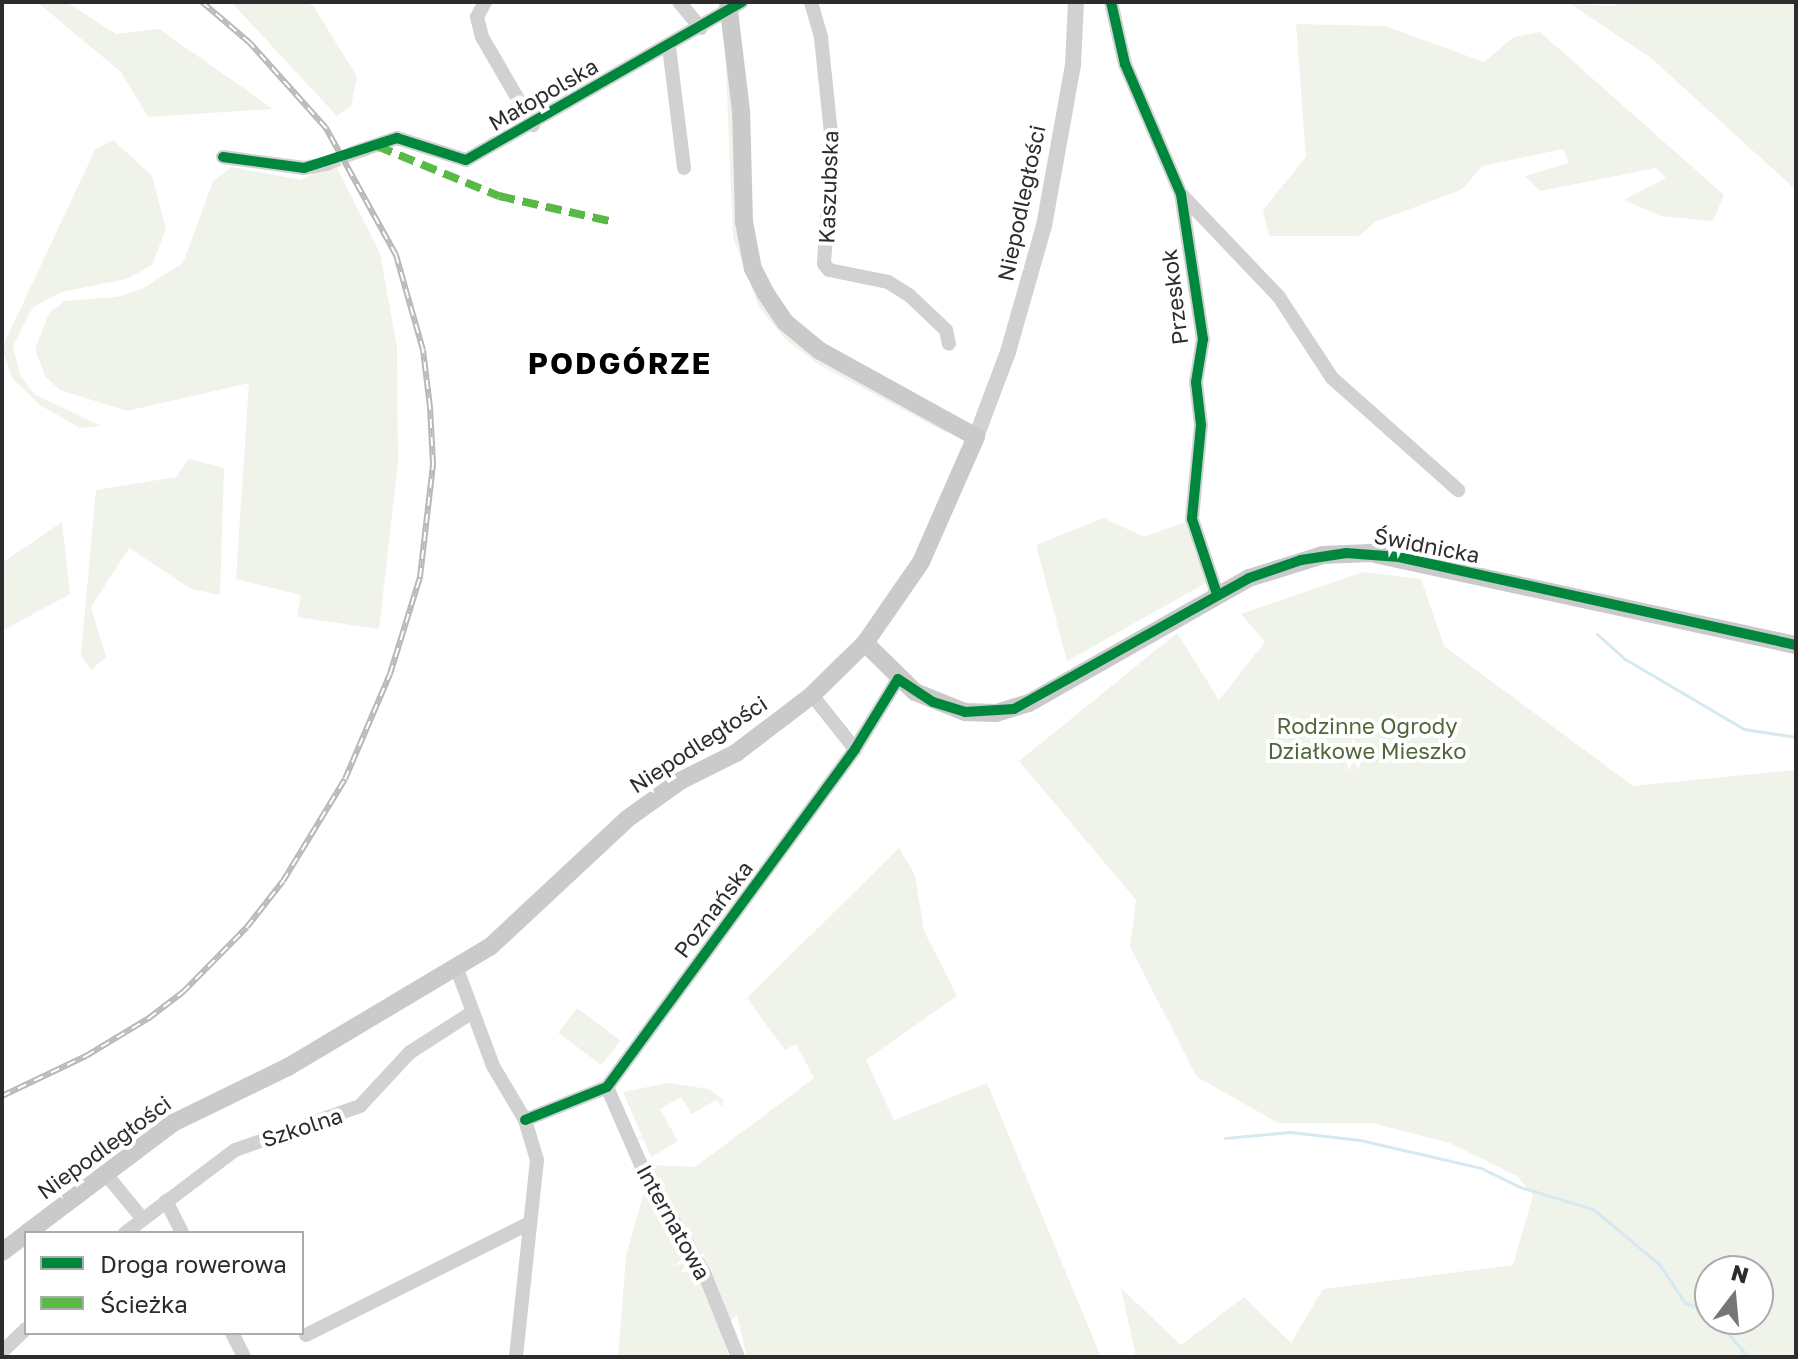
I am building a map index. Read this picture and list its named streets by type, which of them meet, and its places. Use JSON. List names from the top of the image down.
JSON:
{
  "streets": {
    "main road": ["Niepodległości", "Świdnicka"],
    "street": [
      "Małopolska",
      "Kaszubska",
      "Przeskok",
      "Poznańska",
      "Szkolna",
      "Internatowa"
    ]
  },
  "crossings": [
    ["Niepodległości", "Świdnicka"],
    ["Przeskok", "Świdnicka"],
    ["Świdnicka", "Poznańska"],
    ["Poznańska", "Internatowa"]
  ],
  "districts": ["PODGÓRZE"],
  "parks": ["Rodzinne Ogrody Działkowe Mieszko"],
  "legend": ["Droga rowerowa", "Ścieżka"],
  "north": "top"
}
